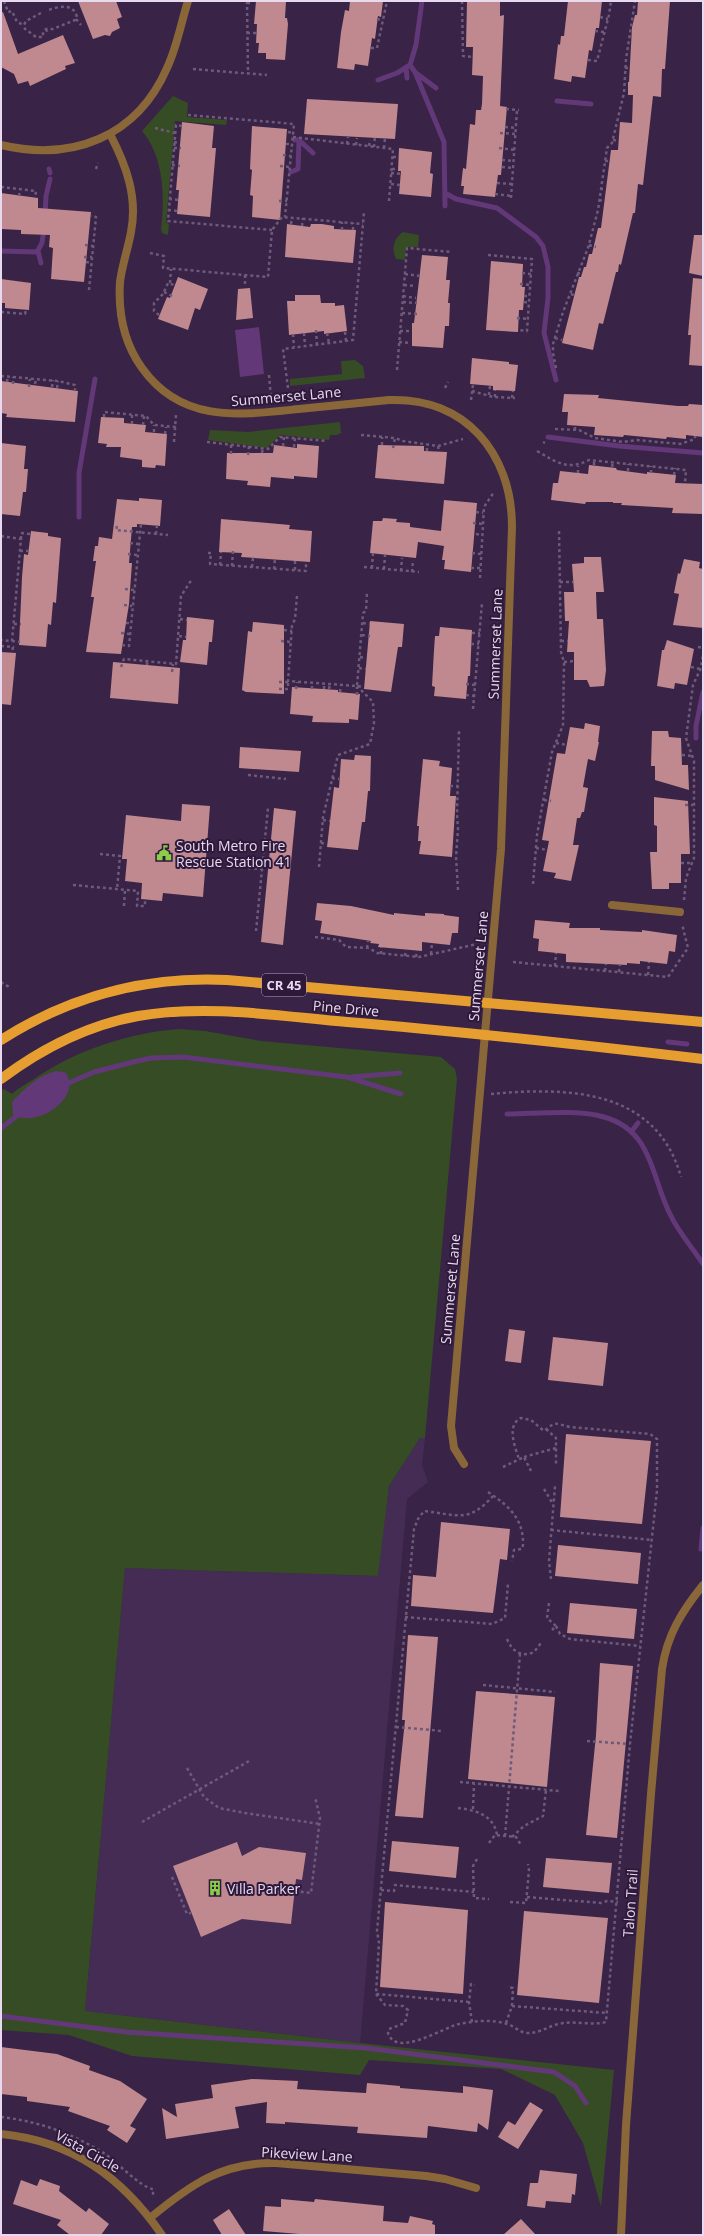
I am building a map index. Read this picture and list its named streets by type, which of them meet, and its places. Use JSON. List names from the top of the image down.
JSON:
{
  "streets": {
    "main road": ["CR 45", "Pine Drive"],
    "street": [
      "Summerset Lane",
      "Talon Trail",
      "Vista Circle",
      "Pikeview Lane"
    ]
  },
  "crossings": [
    ["Summerset Lane", "Pine Drive"],
    ["Vista Circle", "Pikeview Lane"]
  ],
  "places": {
    "public building": ["South Metro Fire Rescue Station 41"],
    "building": ["Villa Parker"]
  }
}
